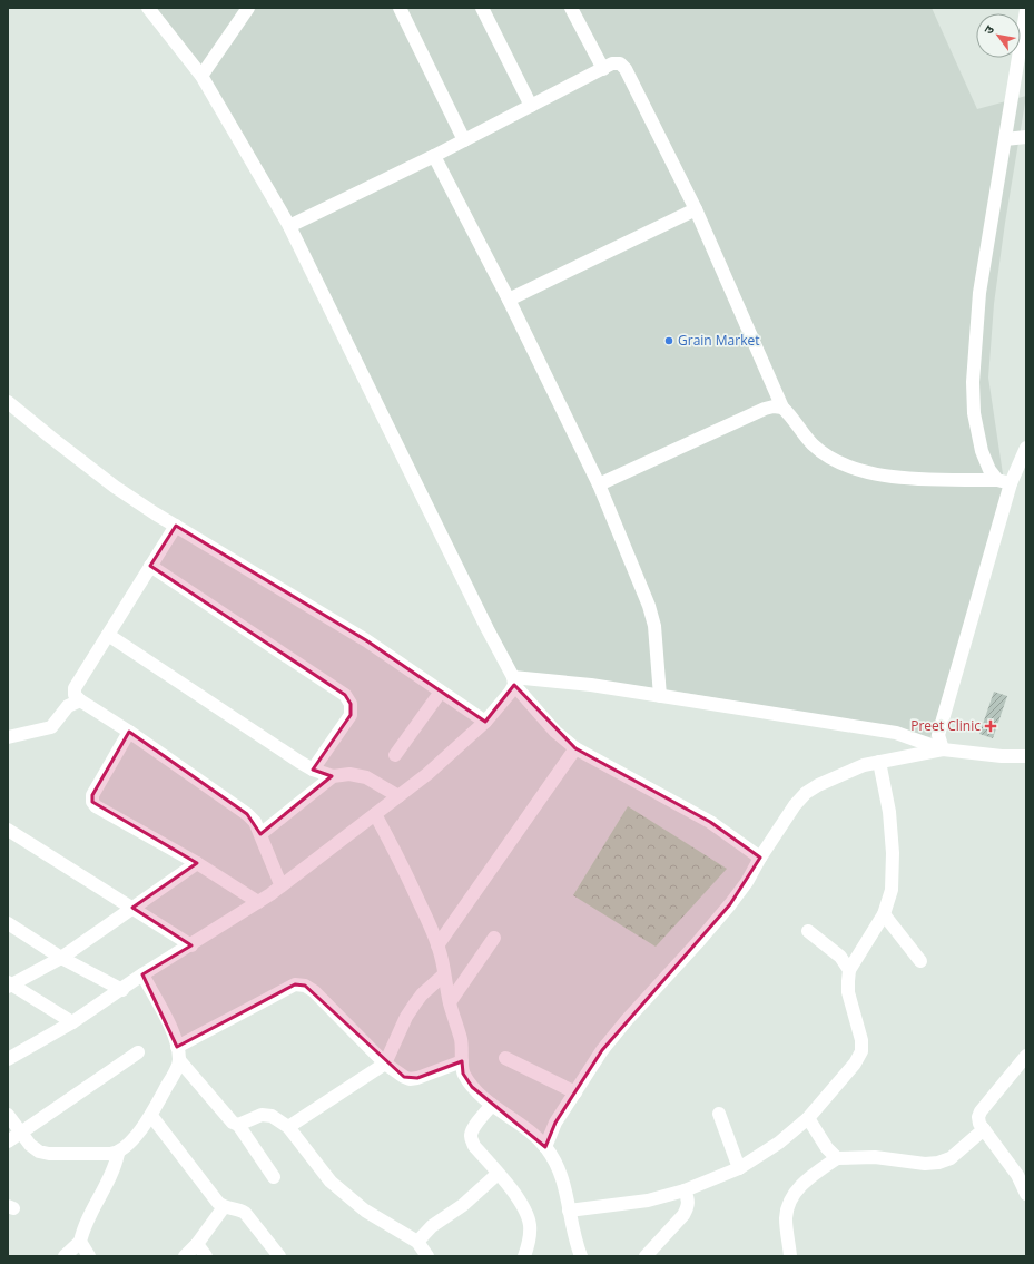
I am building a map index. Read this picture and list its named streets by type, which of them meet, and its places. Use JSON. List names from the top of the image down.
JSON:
{
  "places": {
    "other": ["Grain Market"],
    "health": ["Preet Clinic"]
  },
  "north": "top left"
}
